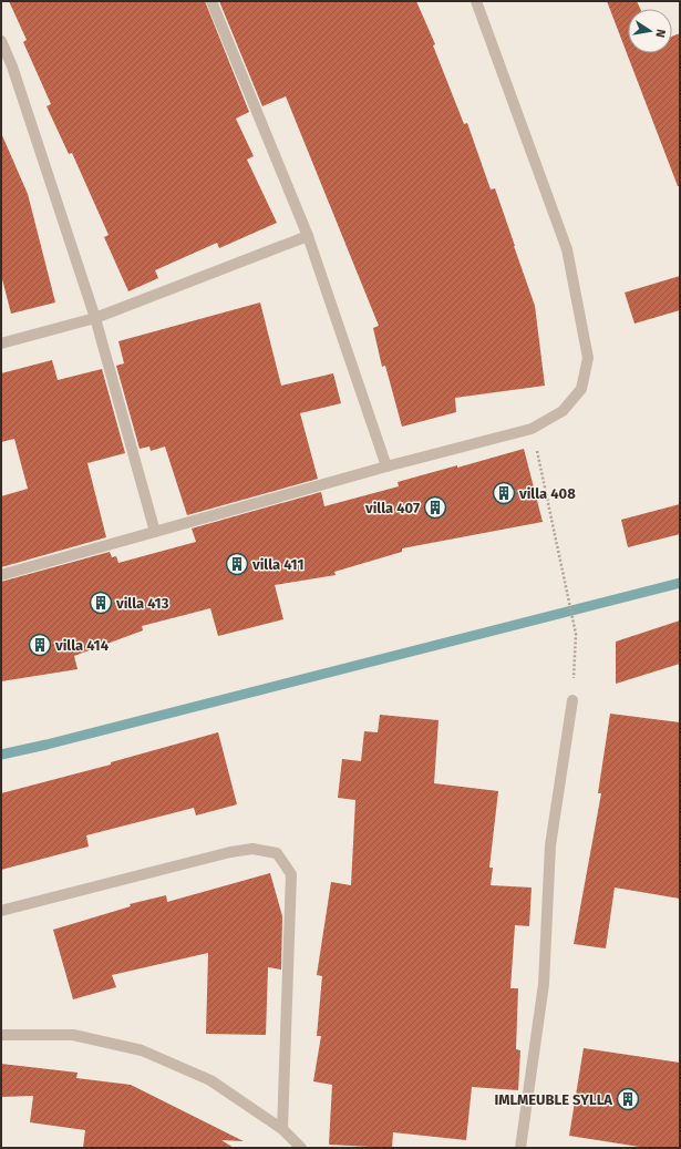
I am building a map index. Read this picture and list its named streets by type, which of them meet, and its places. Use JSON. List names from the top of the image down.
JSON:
{
  "places": {
    "building": [
      "villa 408",
      "villa 407",
      "villa 411",
      "villa 413",
      "villa 414",
      "IMLMEUBLE SYLLA"
    ]
  },
  "north": "right"
}
